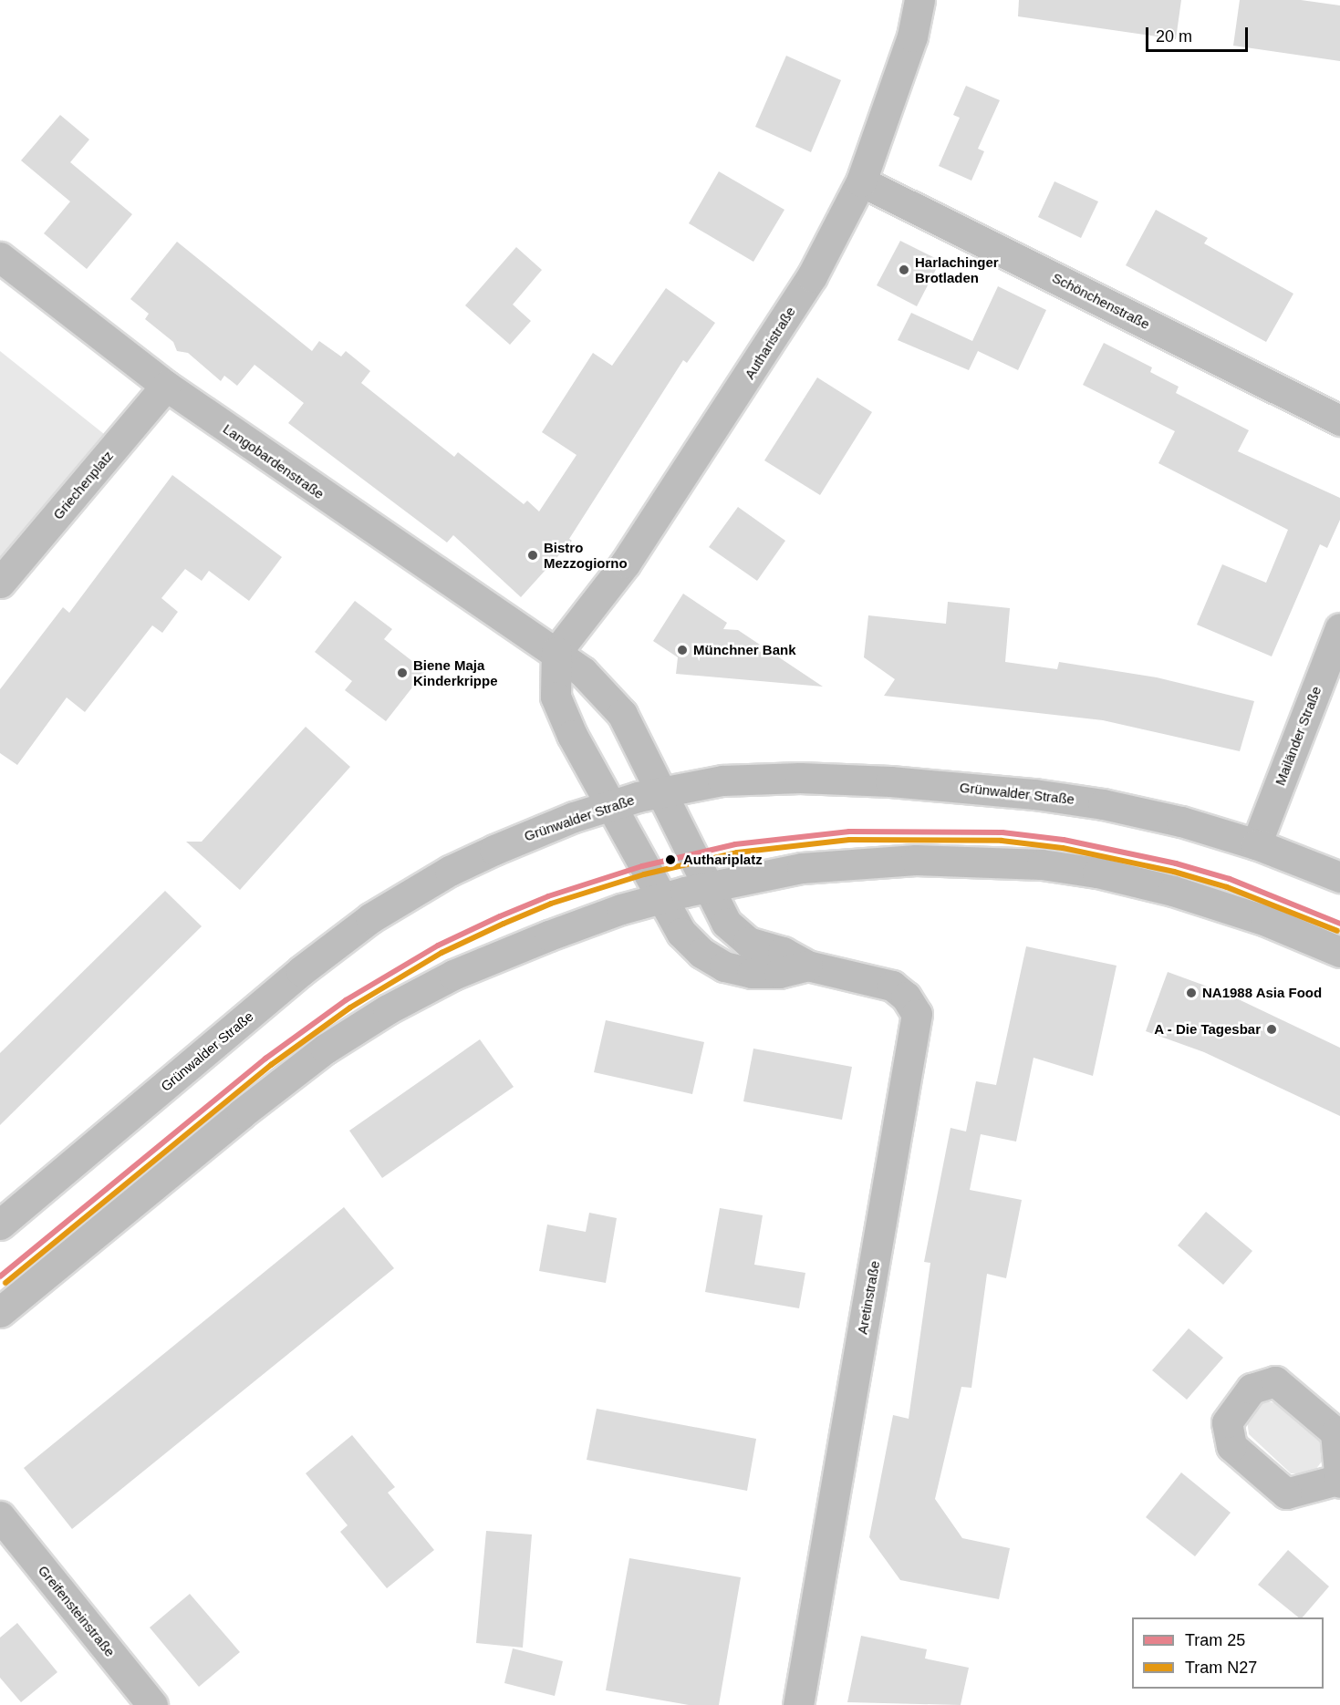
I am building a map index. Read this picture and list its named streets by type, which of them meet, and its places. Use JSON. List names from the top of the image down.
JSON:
{
  "streets": {
    "street": [
      "Schönchenstraße",
      "Autharistraße",
      "Langobardenstraße",
      "Griechenplatz",
      "Mailänder Straße",
      "Grünwalder Straße",
      "Aretinstraße",
      "Greifensteinstraße"
    ]
  },
  "crossings": [
    ["Schönchenstraße", "Autharistraße"],
    ["Autharistraße", "Langobardenstraße"],
    ["Langobardenstraße", "Griechenplatz"],
    ["Mailänder Straße", "Grünwalder Straße"]
  ],
  "places": [
    "Harlachinger Brotladen",
    "Bistro Mezzogiorno",
    "Münchner Bank",
    "Biene Maja Kinderkrippe",
    "Authariplatz",
    "NA1988 Asia Food",
    "A - Die Tagesbar"
  ],
  "lines": ["tram line 25", "tram line N27"],
  "legend": ["Tram 25", "Tram N27"],
  "scale_bar": "20 m"
}
